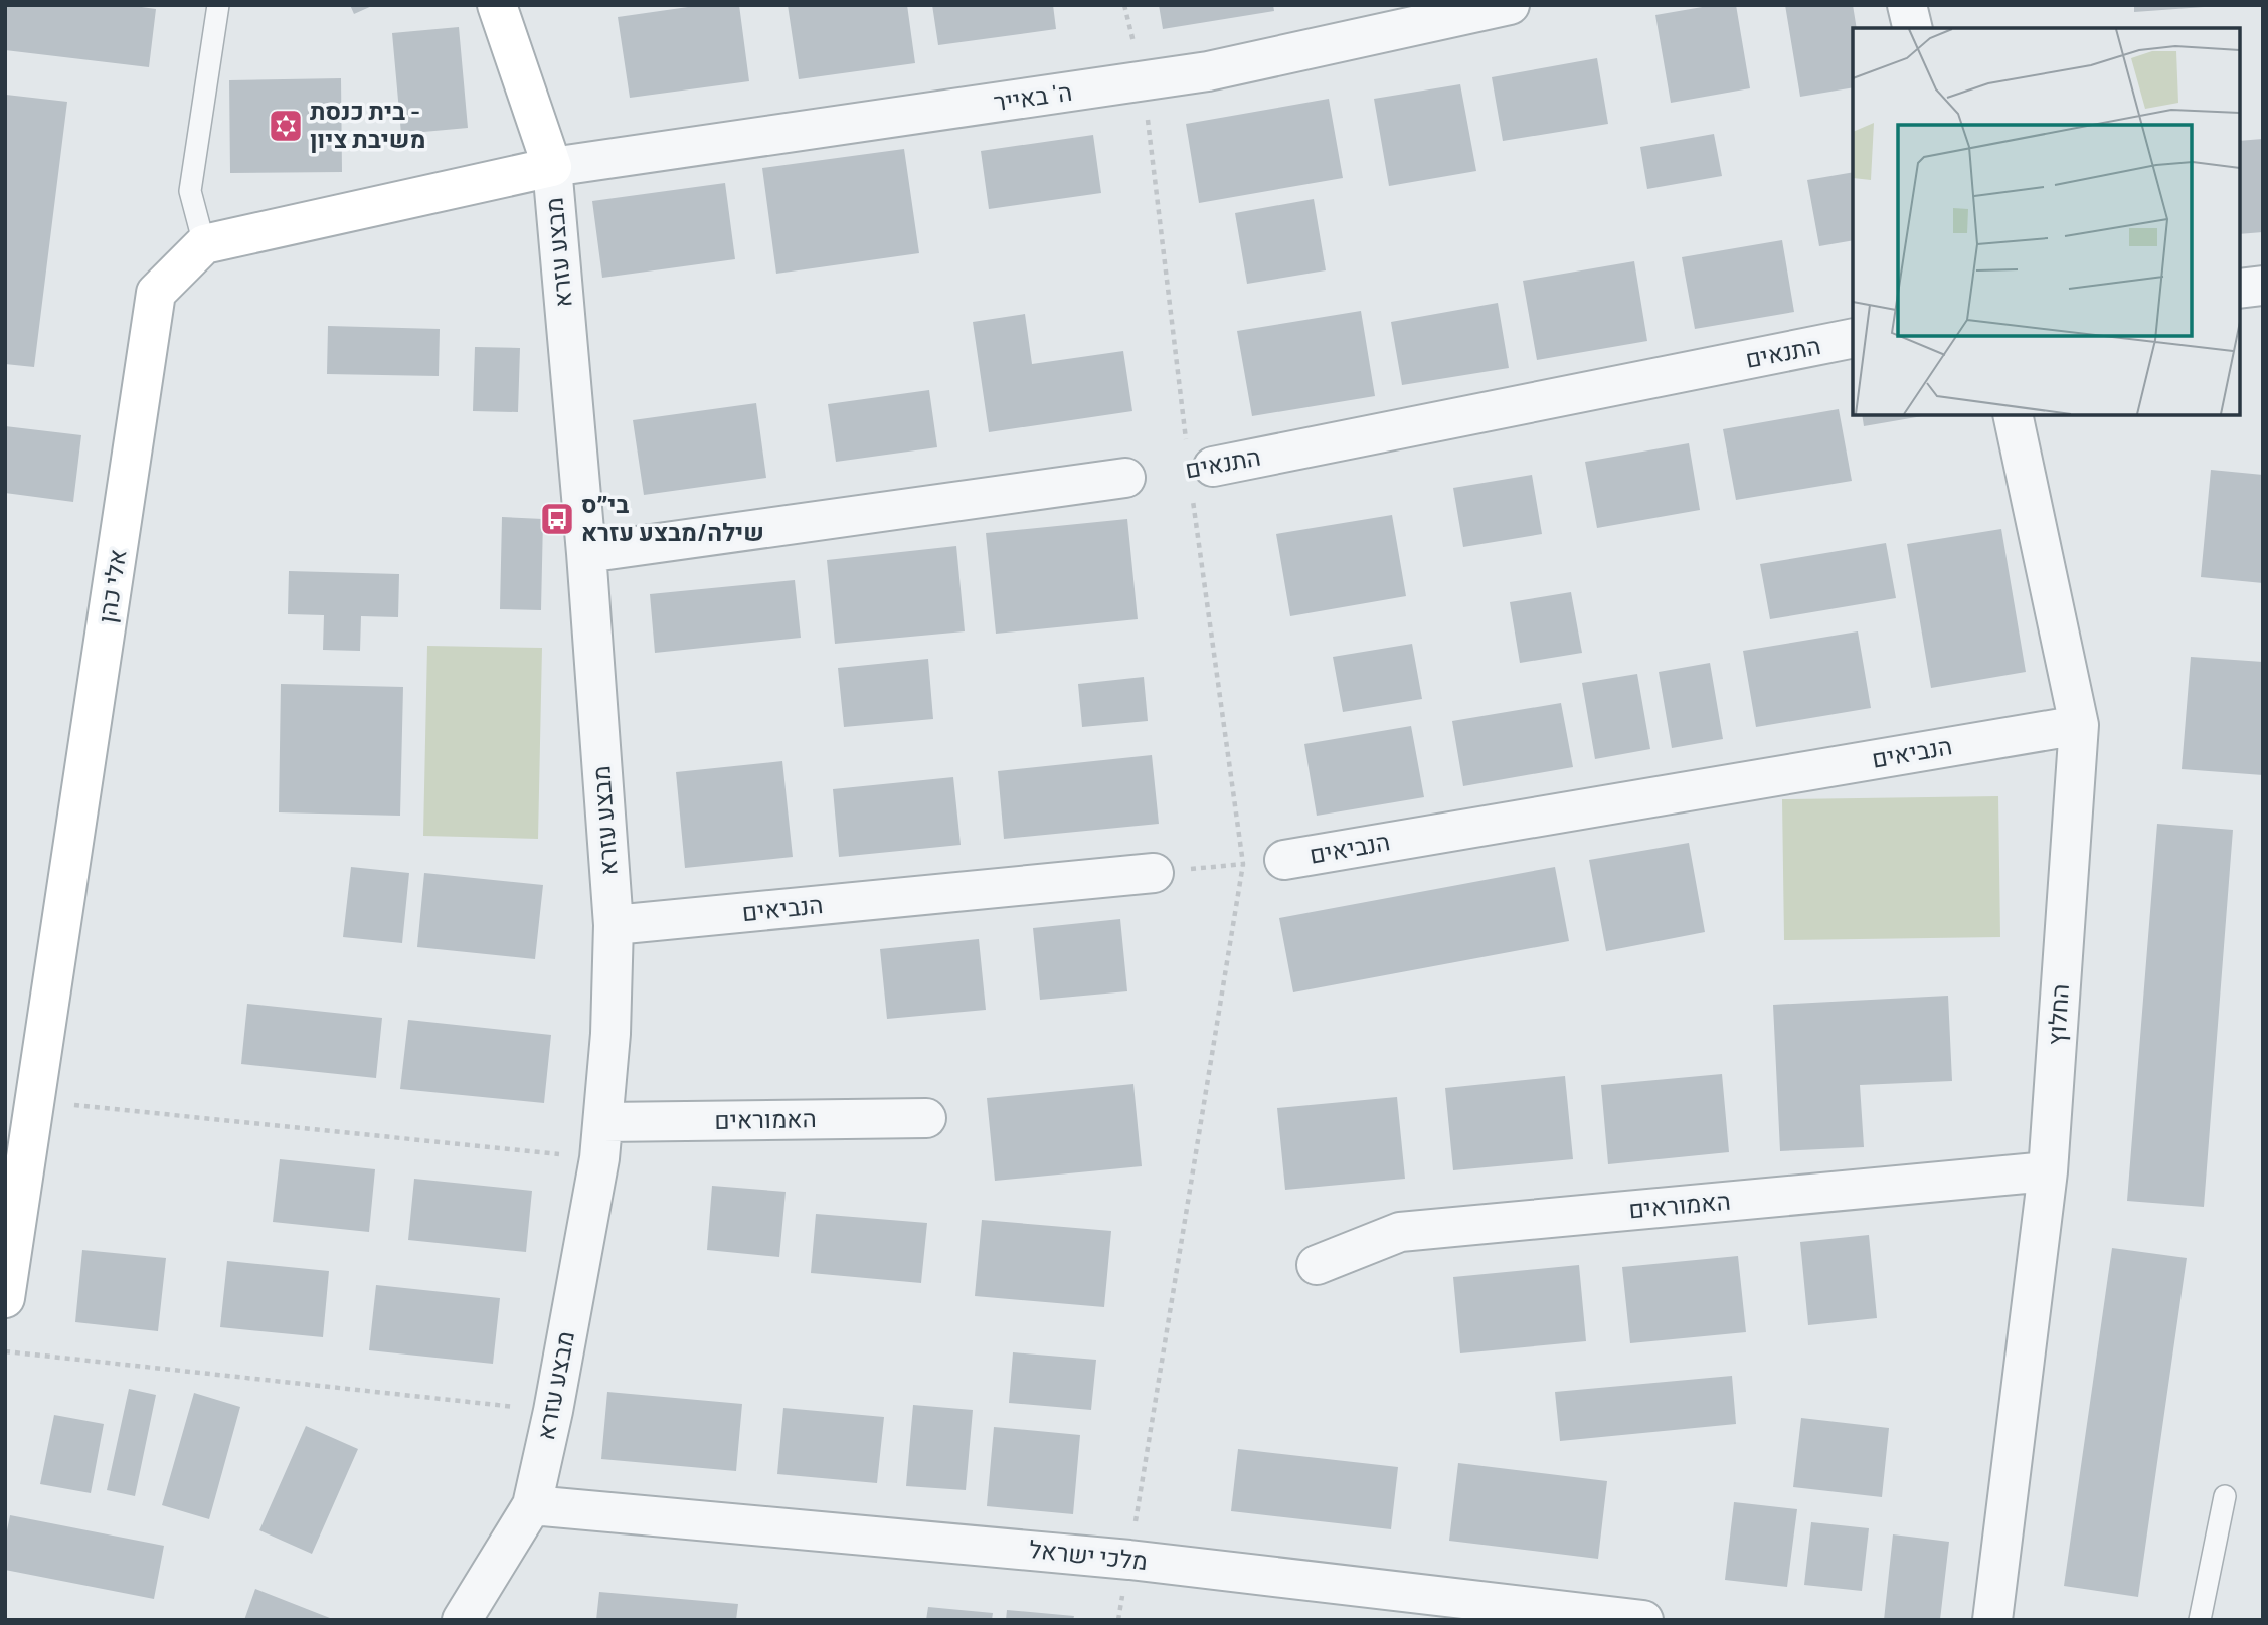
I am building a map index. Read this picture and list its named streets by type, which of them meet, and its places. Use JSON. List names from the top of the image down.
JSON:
{
  "streets": {
    "street": [
      "ה' באייר",
      "מבצע עזרא",
      "התנאים",
      "אלי כהן",
      "הנביאים",
      "החלוץ",
      "האמוראים",
      "מלכי ישראל"
    ]
  },
  "crossings": [
    ["ה' באייר", "מבצע עזרא"],
    ["מבצע עזרא", "הנביאים"],
    ["מבצע עזרא", "האמוראים"],
    ["מבצע עזרא", "מלכי ישראל"],
    ["הנביאים", "החלוץ"],
    ["החלוץ", "האמוראים"]
  ],
  "places": {
    "synagogue": ["בית כנסת - משיבת ציון"],
    "bus stop": ["בי״ס שילה/מבצע עזרא"]
  }
}
